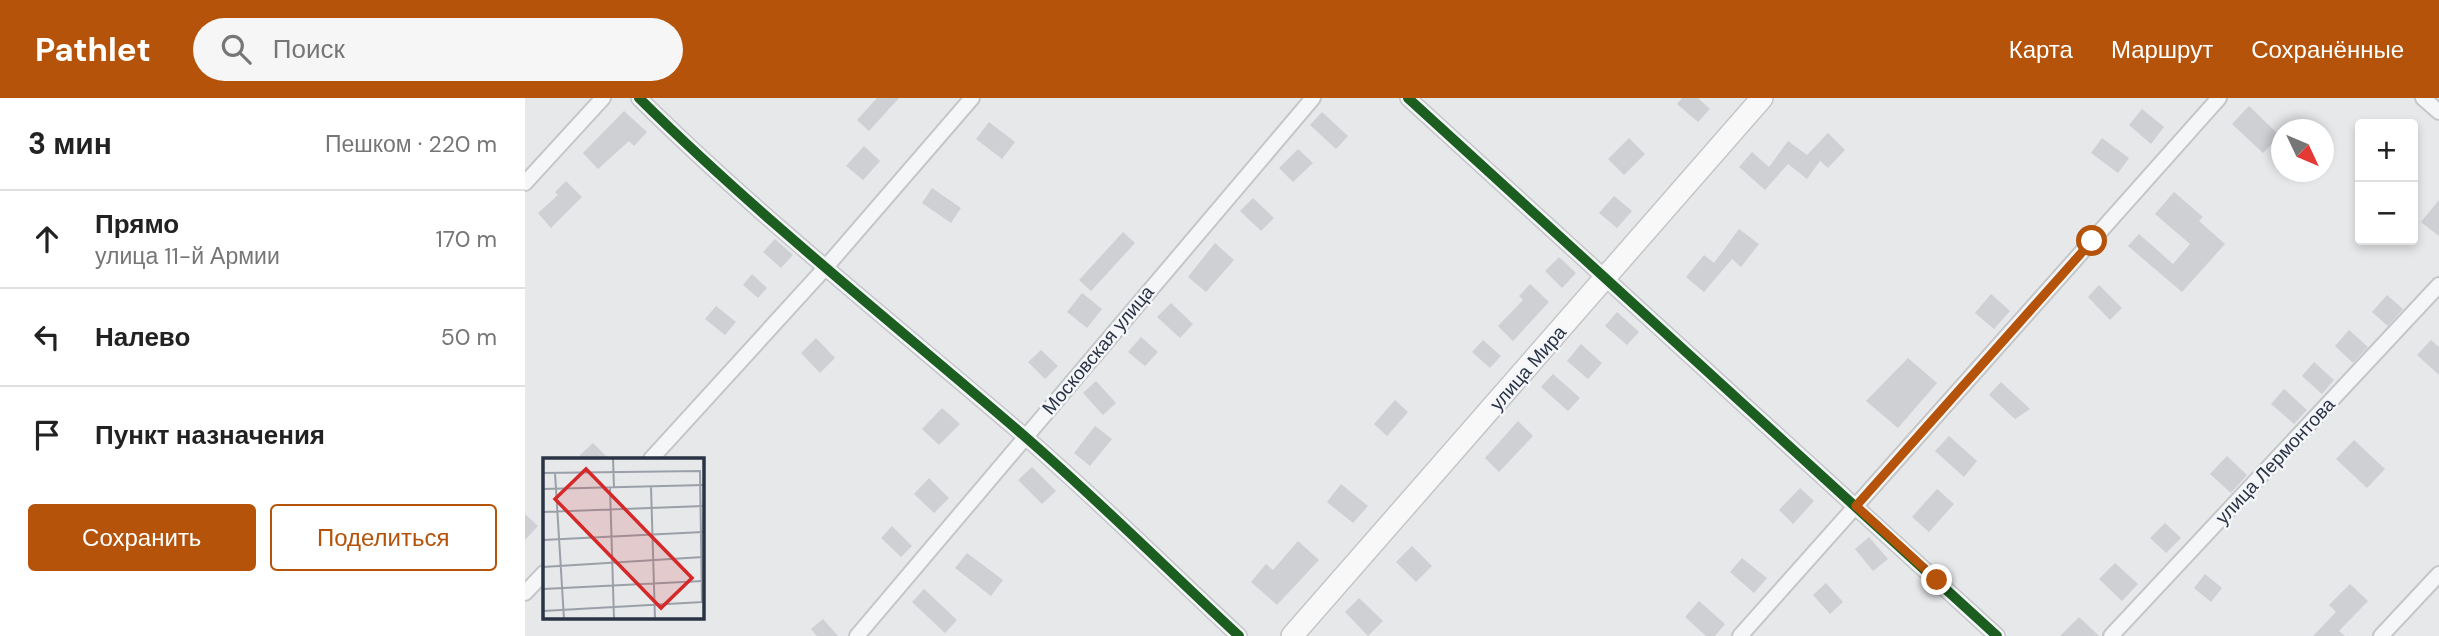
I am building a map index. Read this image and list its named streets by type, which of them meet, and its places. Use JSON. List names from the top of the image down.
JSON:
{
  "streets": {
    "street": ["Московская улица", "улица Мира", "улица Лермонтова"]
  },
  "north": "bottom right",
  "page": {
    "header": "Pathlet",
    "search": "Поиск",
    "nav": ["Карта", "Маршрут", "Сохранённые"],
    "heading": ["3 мин", "Пешком · 220 m"],
    "map_buttons": ["+", "−"],
    "list": [
      ["Прямо", "улица 11-й Армии", "170 m"],
      ["Налево", "50 m"],
      "Пункт назначения"
    ],
    "buttons": ["Сохранить", "Поделиться"]
  }
}
